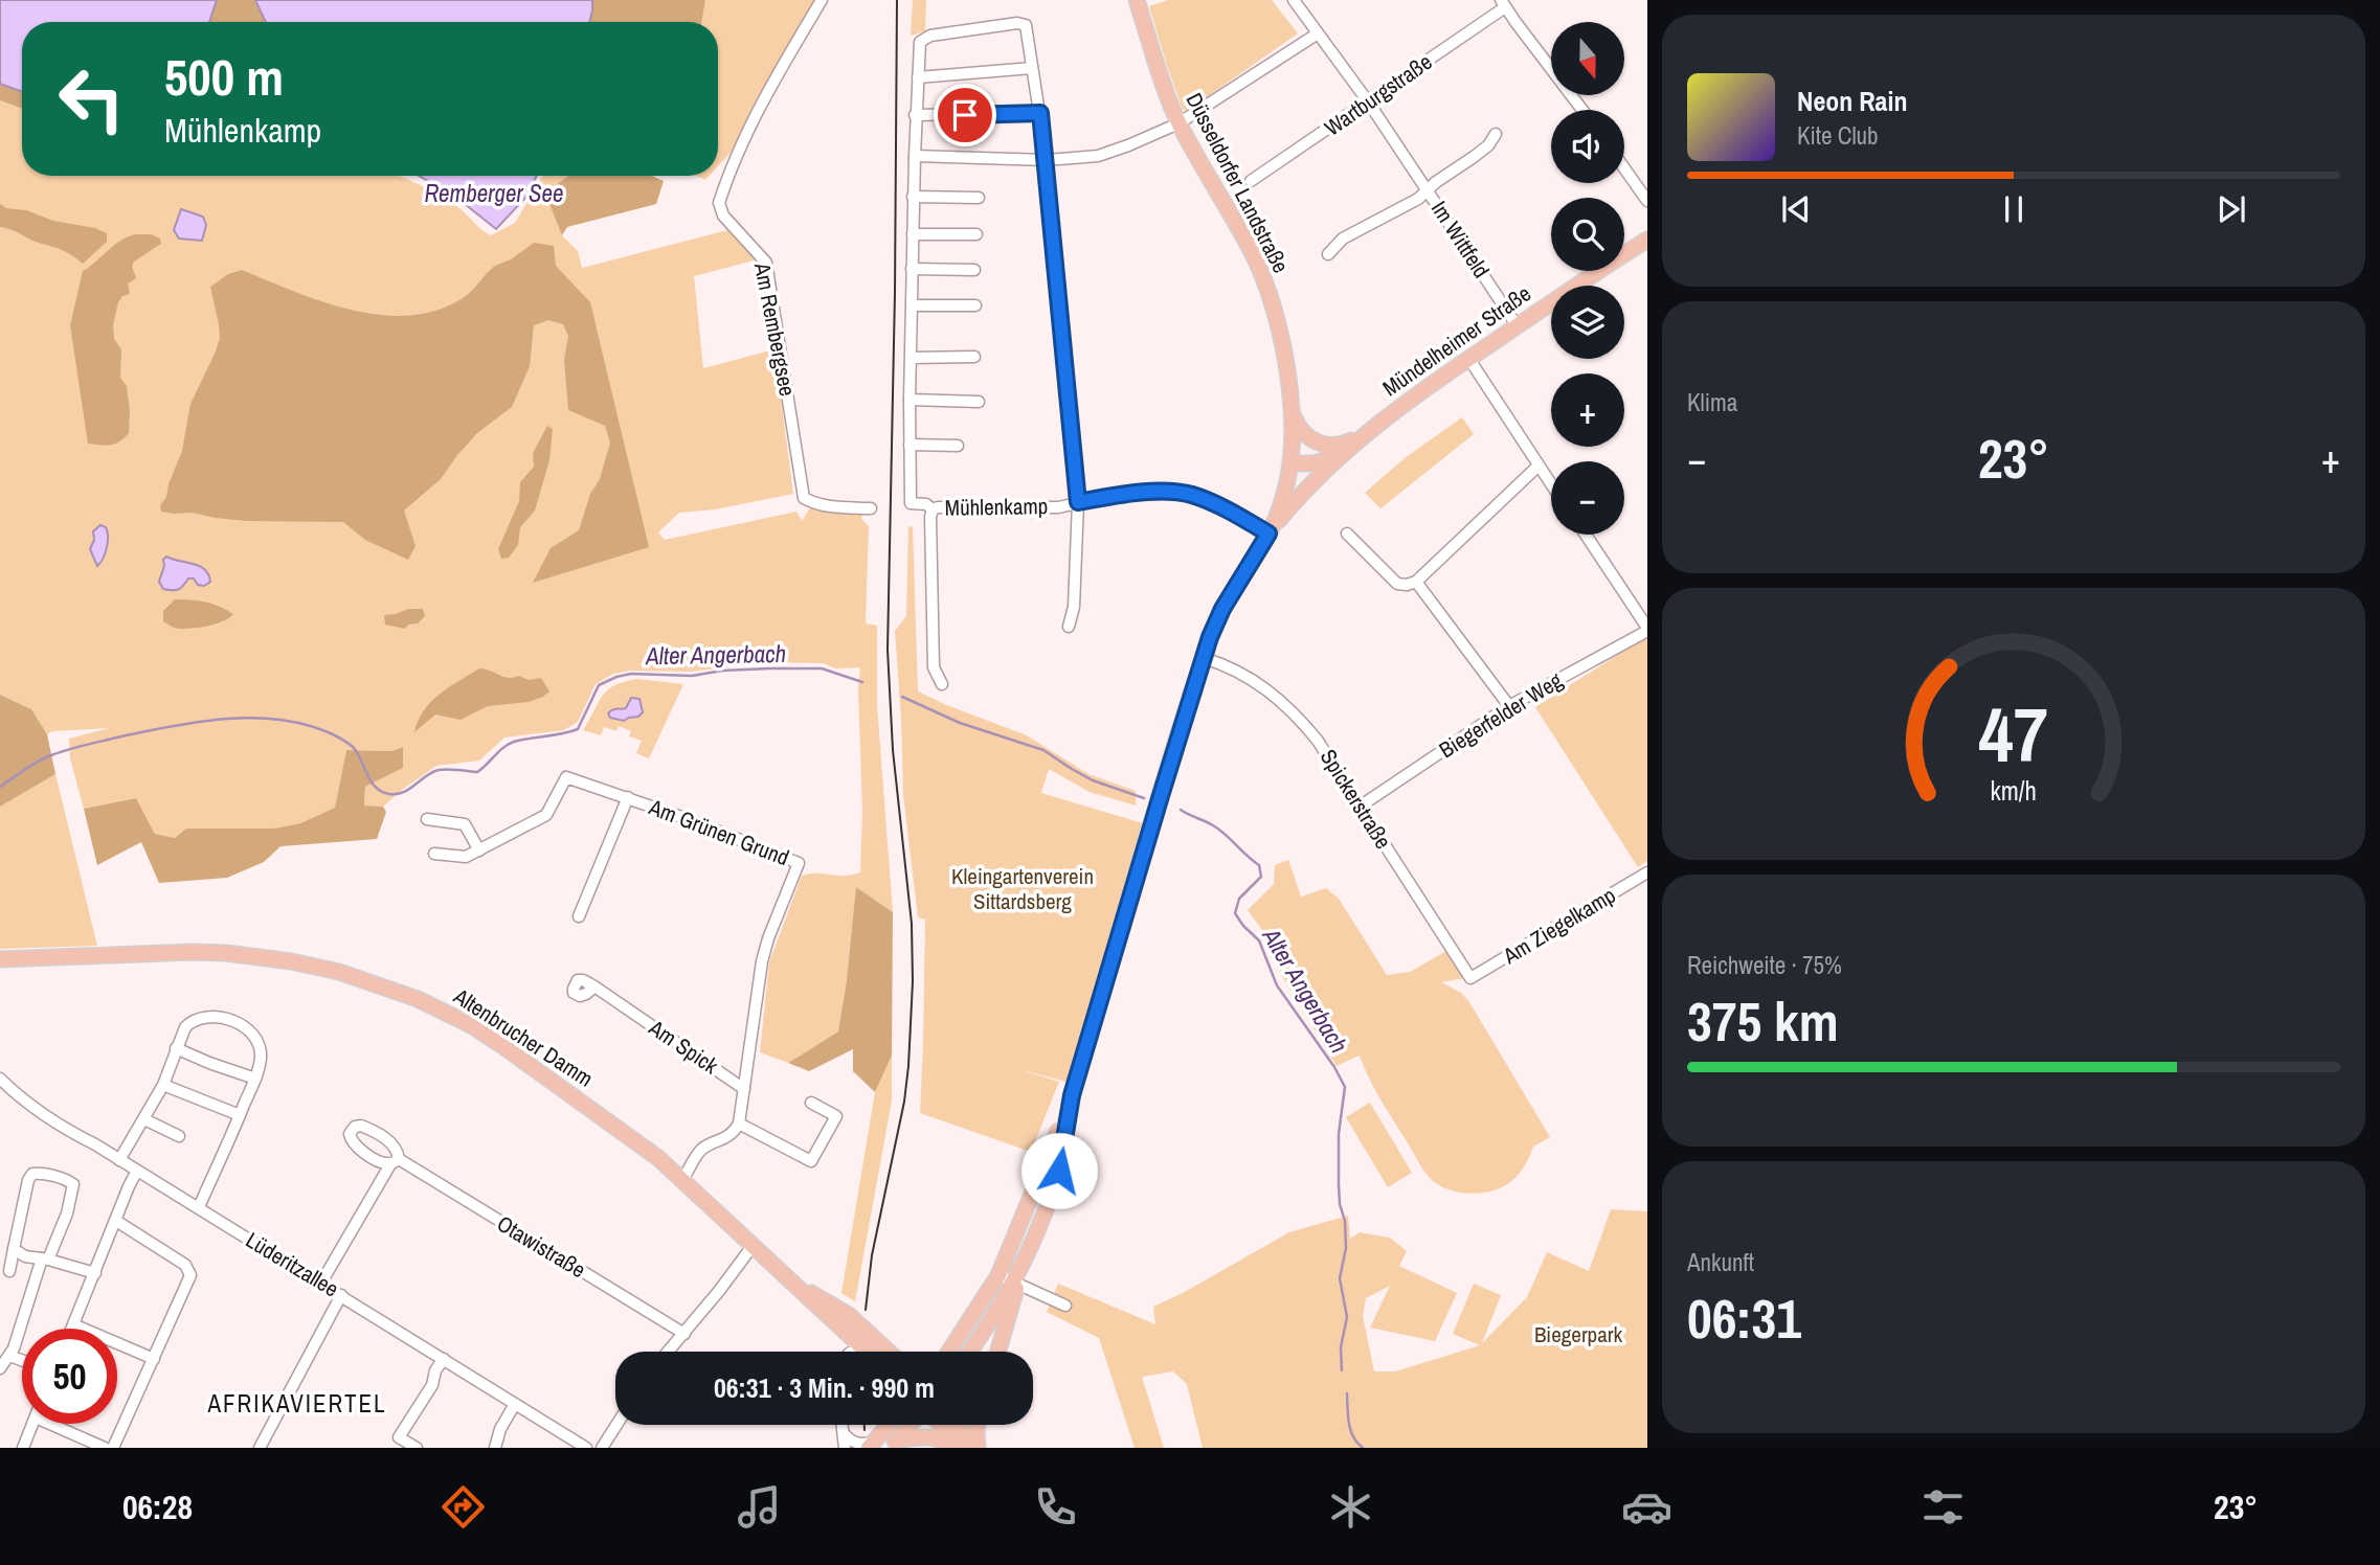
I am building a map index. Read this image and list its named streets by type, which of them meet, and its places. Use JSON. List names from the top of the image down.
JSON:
{
  "streets": {
    "main road": ["Düsseldorfer Landstraße", "Mündelheimer Straße", "Altenbrucher Damm"],
    "street": [
      "Wartburgstraße",
      "Im Wittfeld",
      "Am Rembergsee",
      "Mühlenkamp",
      "Biegerfelder Weg",
      "Spickerstraße",
      "Am Grünen Grund",
      "Am Ziegelkamp",
      "Am Spick",
      "Otawistraße",
      "Lüderitzallee"
    ]
  },
  "crossings": [
    ["Wartburgstraße", "Im Wittfeld"],
    ["Düsseldorfer Landstraße", "Mündelheimer Straße"],
    ["Düsseldorfer Landstraße", "Mühlenkamp"],
    ["Düsseldorfer Landstraße", "Spickerstraße"],
    ["Im Wittfeld", "Mündelheimer Straße"],
    ["Mündelheimer Straße", "Mühlenkamp"],
    ["Biegerfelder Weg", "Spickerstraße"],
    ["Spickerstraße", "Am Ziegelkamp"],
    ["Am Grünen Grund", "Am Spick"],
    ["Otawistraße", "Lüderitzallee"]
  ],
  "districts": ["AFRIKAVIERTEL"],
  "water": ["Remberger See", "Alter Angerbach"],
  "parks": ["Kleingartenverein Sittardsberg", "Biegerpark"],
  "north": "bottom",
  "page": {
    "map_buttons": ["+", "−"],
    "turn": ["500 m", "Mühlenkamp"],
    "song": ["Neon Rain", "Kite Club"],
    "tile": [
      "Klima",
      ["Reichweite · 75%", "375 km"],
      ["Ankunft", "06:31"]
    ],
    "heat": ["−", "23°", "+"],
    "limit": "50",
    "trip": "06:31 · 3 Min. · 990 m",
    "tabs": ["06:28", "23°"],
    "gauge": ["47", "km/h"]
  }
}
